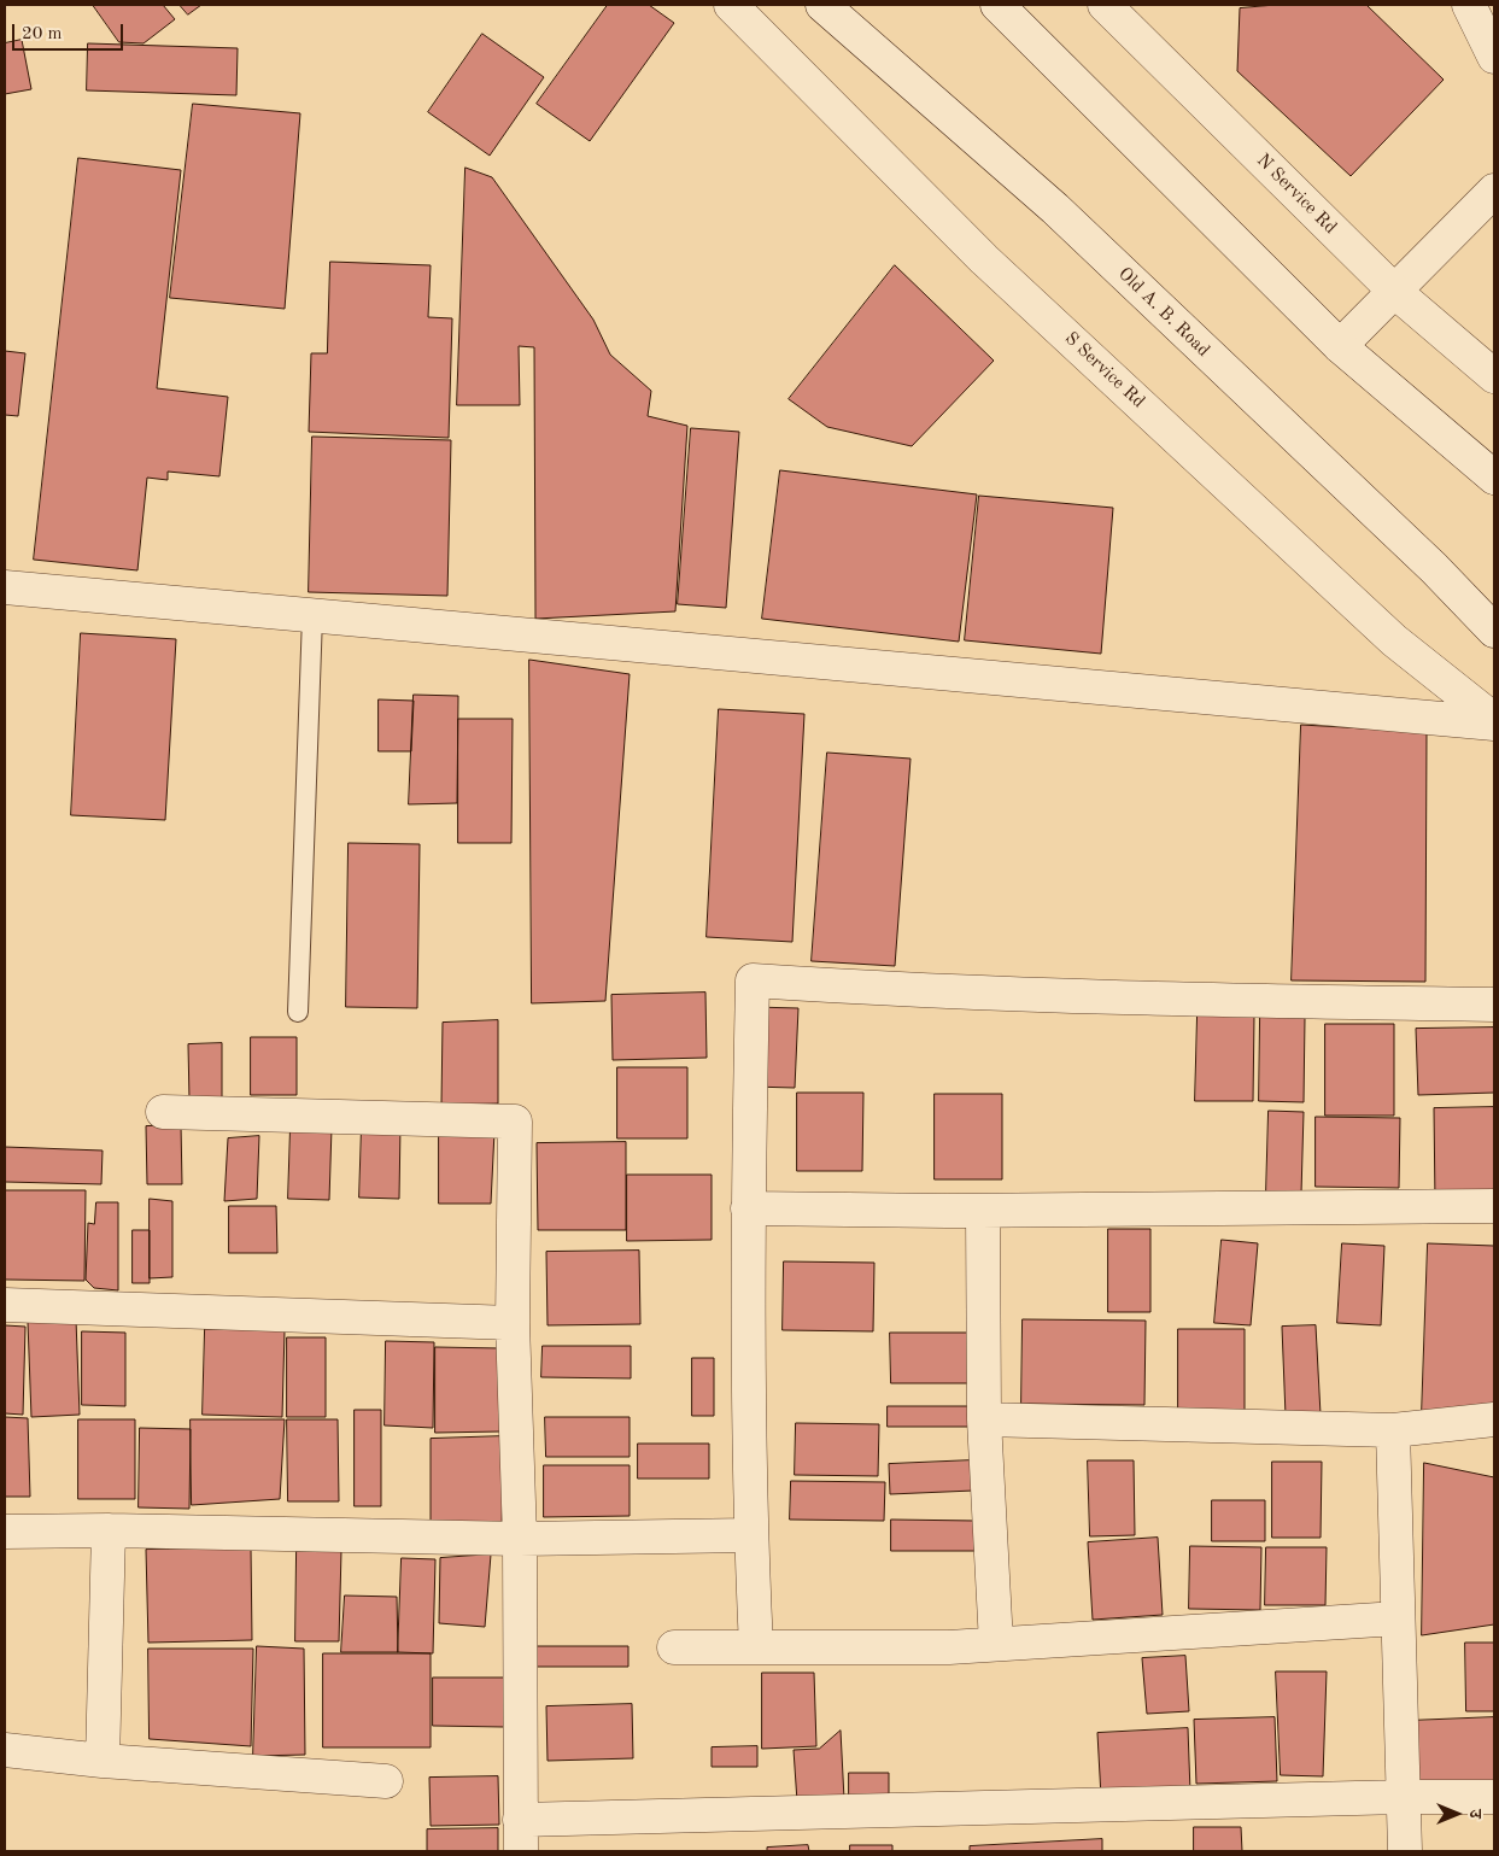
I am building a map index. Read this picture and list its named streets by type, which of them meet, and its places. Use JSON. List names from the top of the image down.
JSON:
{
  "streets": {
    "street": ["N Service Rd", "Old A. B. Road", "S Service Rd"]
  },
  "scale_bar": "20 m",
  "north": "right"
}
